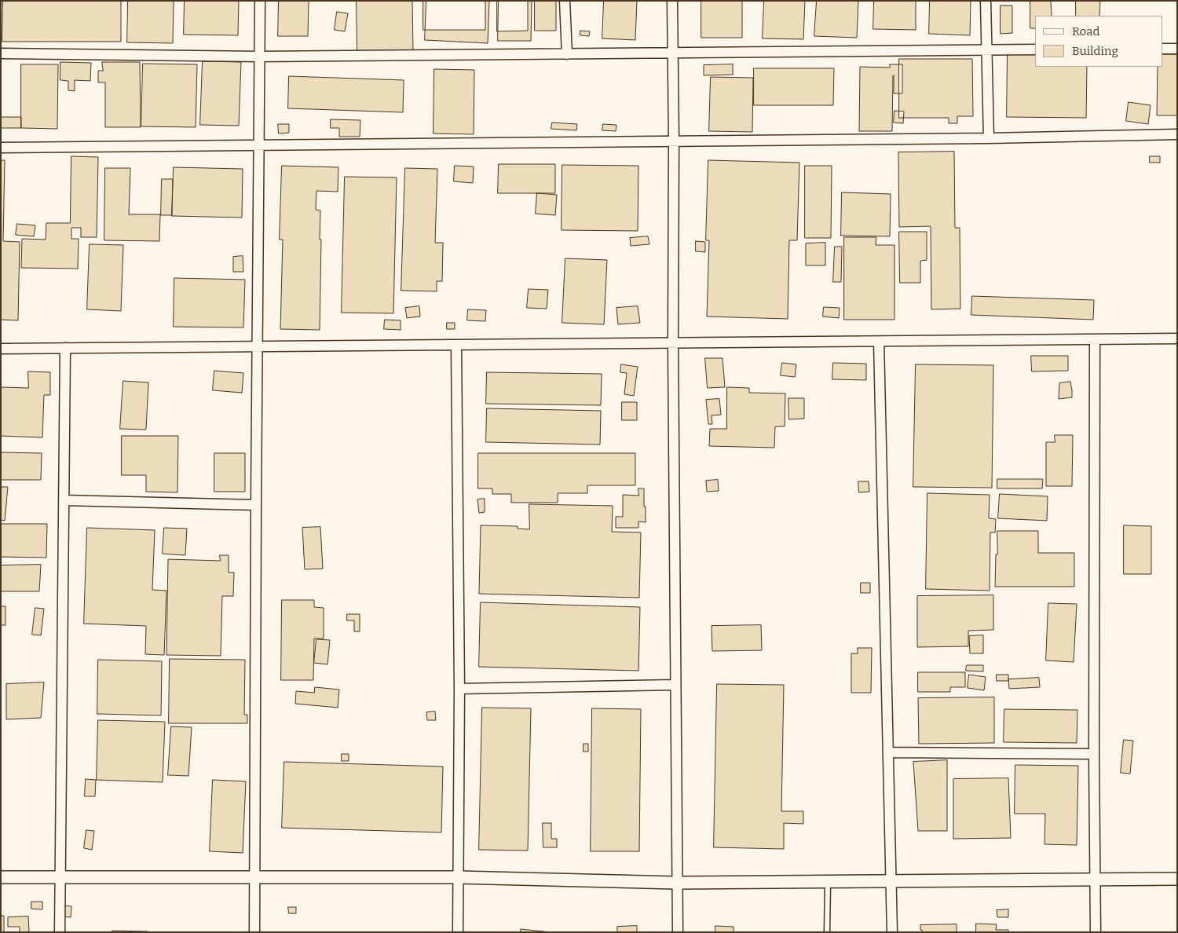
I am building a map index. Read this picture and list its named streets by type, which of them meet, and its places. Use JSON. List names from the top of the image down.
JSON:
{
  "legend": ["Road", "Building"]
}
